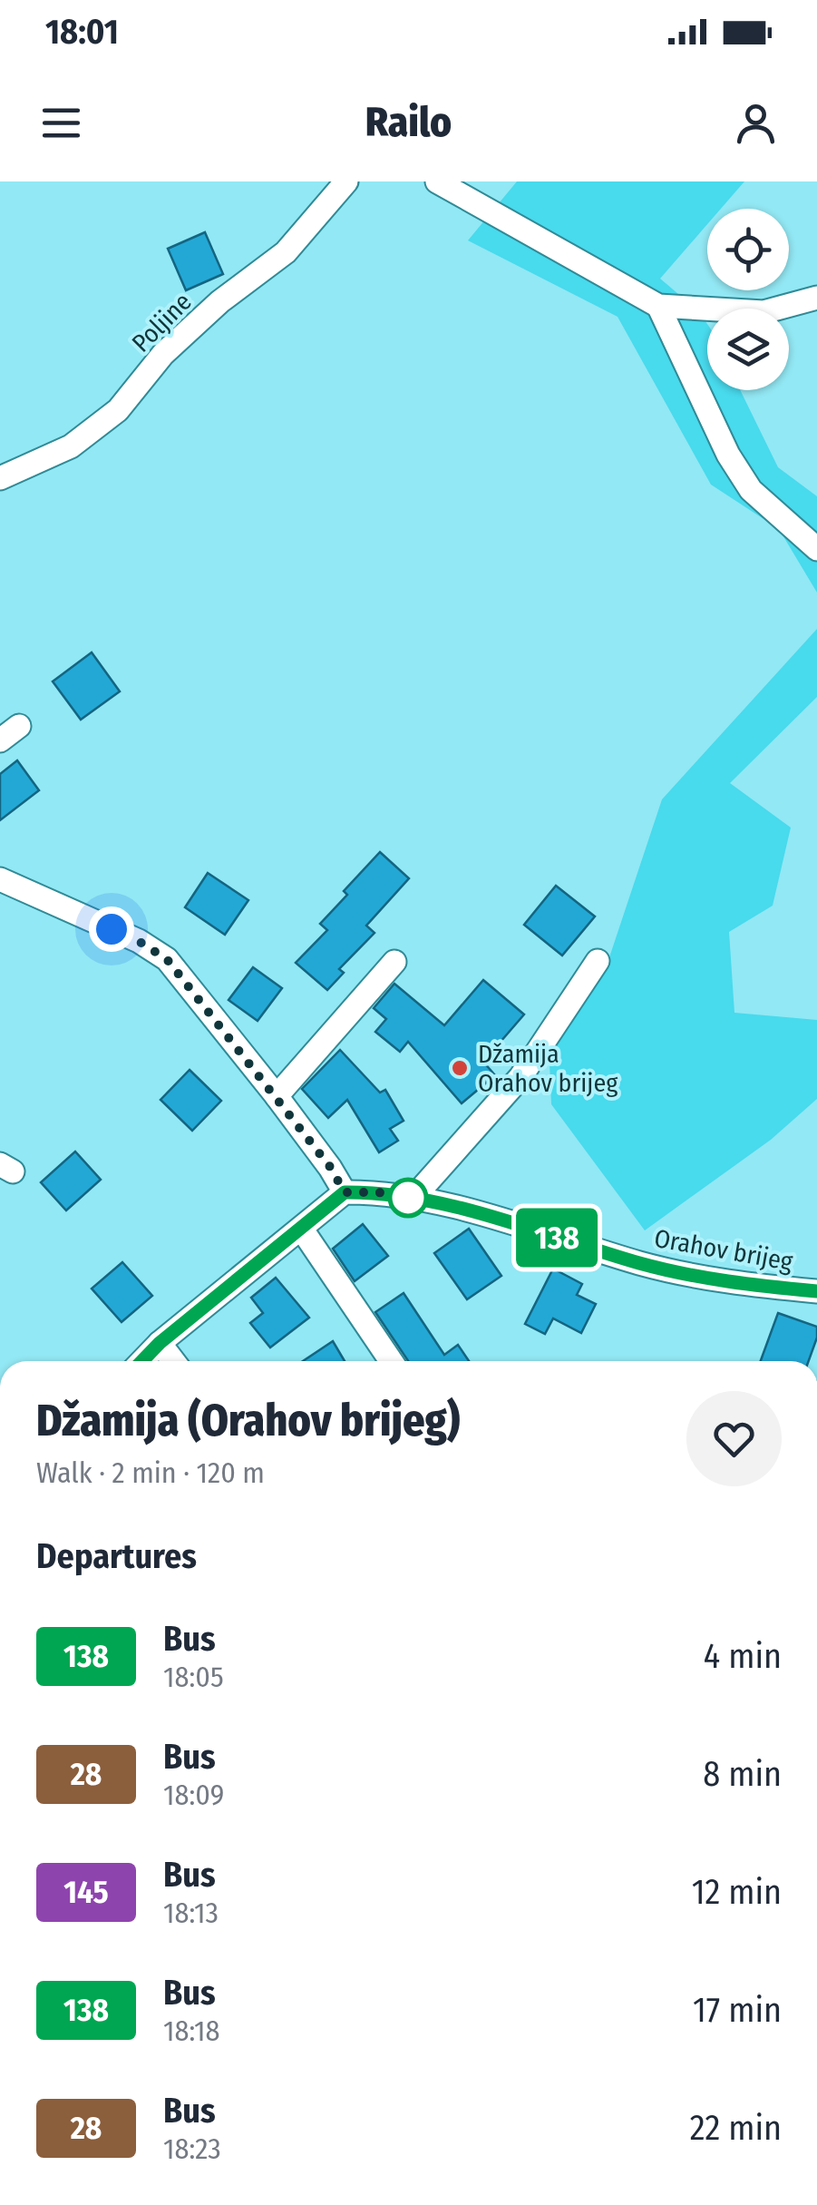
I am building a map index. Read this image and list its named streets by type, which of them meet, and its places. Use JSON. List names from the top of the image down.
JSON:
{
  "streets": {
    "street": ["Poljine", "Orahov brijeg"]
  },
  "places": ["Džamija Orahov brijeg"],
  "lines": ["bus line 138"],
  "page": {
    "status": "18:01",
    "header": "Railo",
    "on_map": "138",
    "heading": [
      ["Džamija (Orahov brijeg)", "Walk · 2 min · 120 m"],
      "Departures"
    ],
    "list": [
      {
        "mark": "138",
        "name": "Bus",
        "note": "18:05",
        "value": "4 min"
      },
      {
        "mark": "28",
        "name": "Bus",
        "note": "18:09",
        "value": "8 min"
      },
      {
        "mark": "145",
        "name": "Bus",
        "note": "18:13",
        "value": "12 min"
      },
      {
        "mark": "138",
        "name": "Bus",
        "note": "18:18",
        "value": "17 min"
      },
      {
        "mark": "28",
        "name": "Bus",
        "note": "18:23",
        "value": "22 min"
      }
    ]
  }
}
